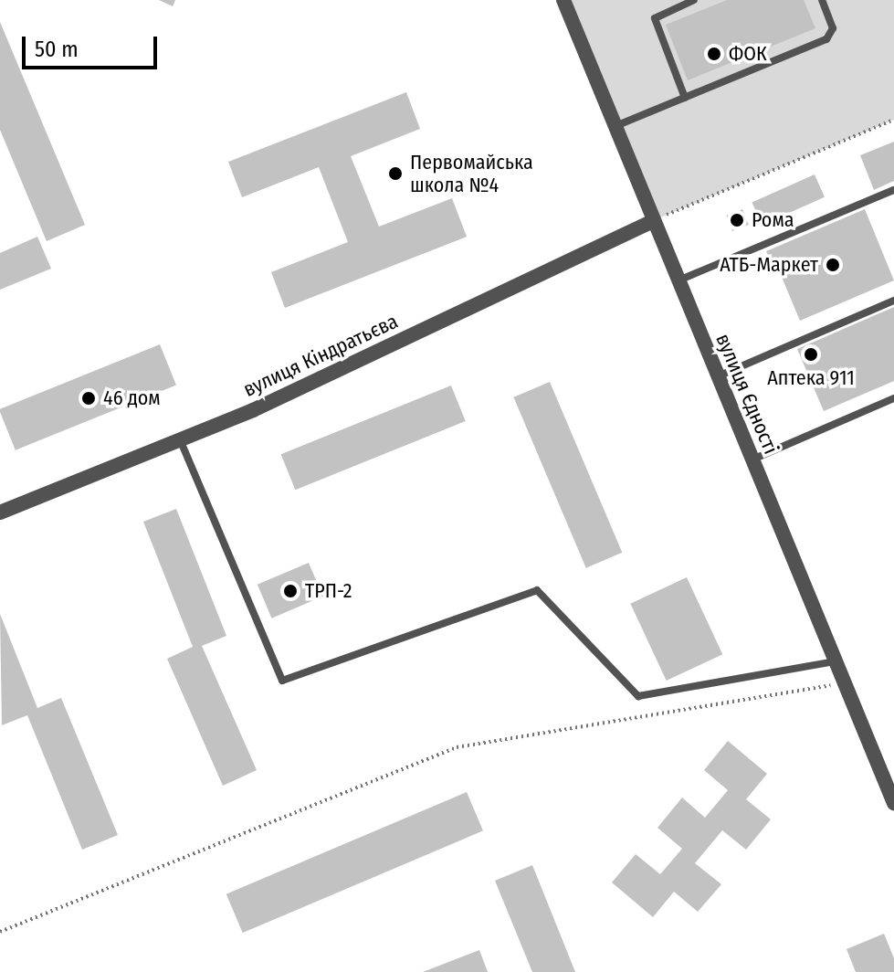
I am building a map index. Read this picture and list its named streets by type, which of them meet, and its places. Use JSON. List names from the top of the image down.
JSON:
{
  "streets": {
    "street": ["вулиця Кіндратьєва", "вулиця Єдності"]
  },
  "crossings": [
    ["вулиця Кіндратьєва", "вулиця Єдності"]
  ],
  "places": [
    "ФОК",
    "Первомайська школа №4",
    "Рома",
    "АТБ-Маркет",
    "Аптека 911",
    "46 дом",
    "ТРП-2"
  ],
  "scale_bar": "50 m"
}
